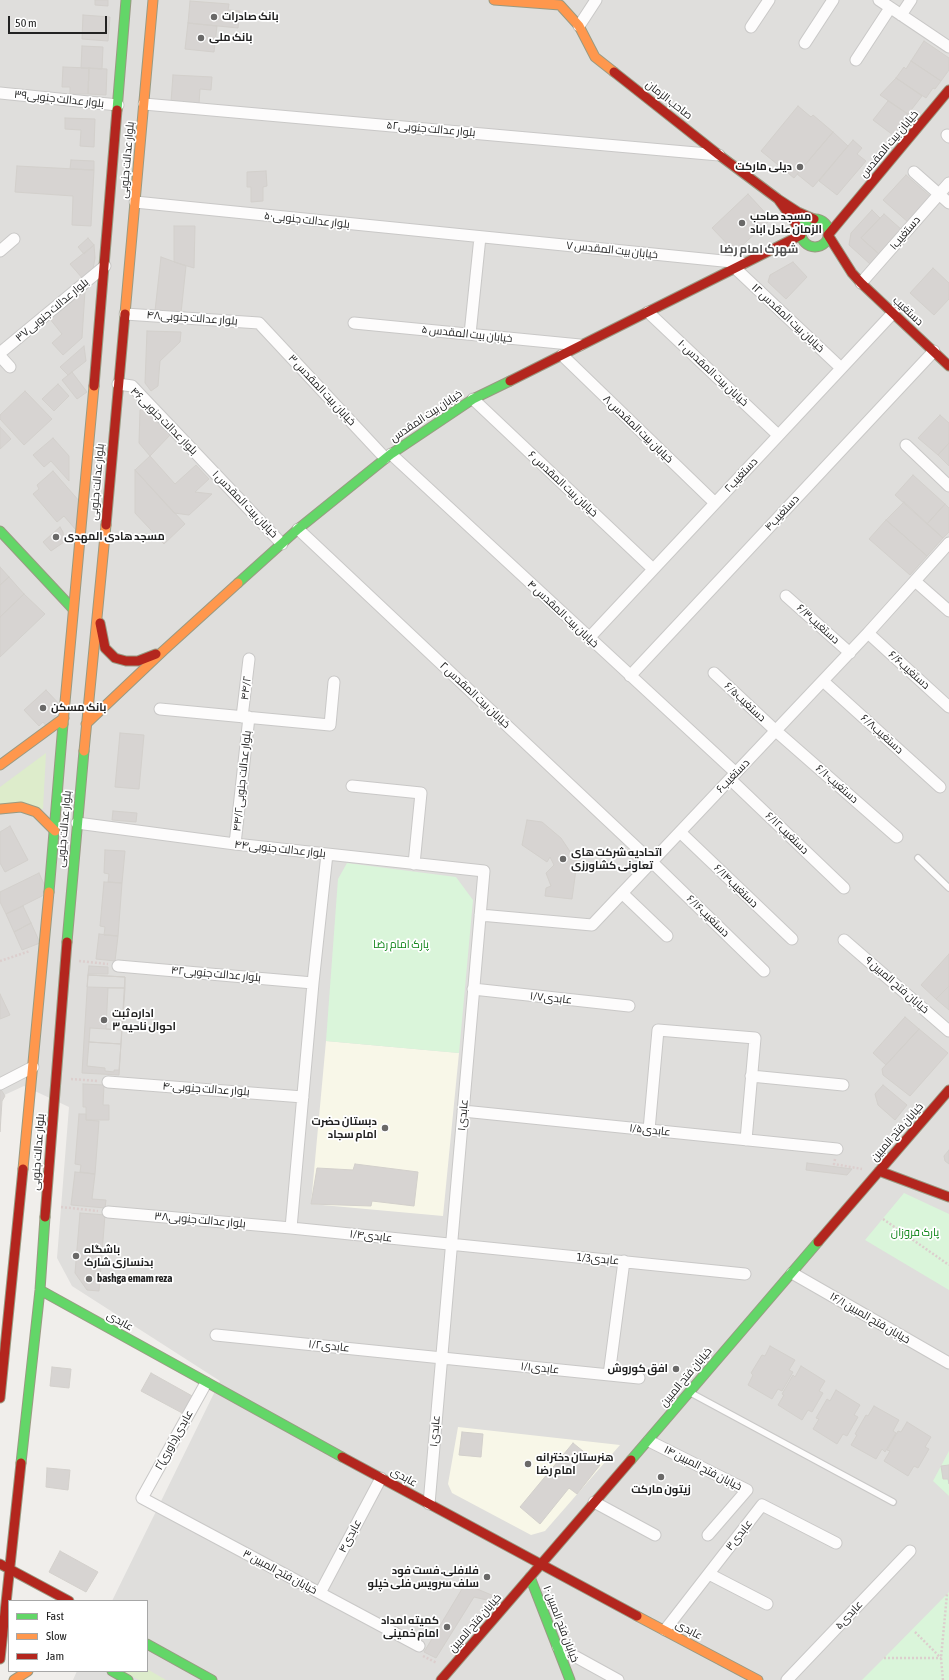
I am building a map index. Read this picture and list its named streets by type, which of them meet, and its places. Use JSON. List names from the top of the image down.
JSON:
{
  "streets": {
    "street": [
      "۳۹بلوار عدالت جنوبی",
      "صاحب الزمان",
      "بلوار عدالت جنوبی۵۲",
      "خیابان بیت المقدس",
      "بلوار عدالت جنوبی",
      "بلوار عدالت جنوبی۵۰",
      "دستغیب۱",
      "خیابان بیت المقدس ۷",
      "بلوار عدالت جنوبی۳۷",
      "دستغیب",
      "بلوار عدالت جنوبی۴۸",
      "خیابان بیت المقدس ۱۲",
      "خیابان بیت المقدس ۵",
      "خیابان بیت المقدس ۱۰",
      "خیابان بیت المقدس ۳",
      "بلوار عدالت جنوبی۴۶",
      "خیابان بیت المقدس ۸",
      "۲دستغیب",
      "خیابان بیت المقدس ۶",
      "خیابان بیت المقدس ۱",
      "دستغیب۴",
      "خیابان بیت المقدس ۴",
      "دستغیب۶/۳",
      "دستغیب۶/۶",
      "۴۴/۲",
      "خیابان بیت المقدس ۲",
      "دستغیب۶/۵",
      "دستغیب۶/۸",
      "دستغیب۶",
      "بلوار عدالت جنوبی۴۴/۲",
      "دستغیب۶/۱۰",
      "دستغیب۶/۱۲",
      "بلوار عدالت جنوبی۴۴",
      "دستغیب۶/۱۴",
      "دستغیب۶/۱۶",
      "بلوار عدالت جنوبی۴۲",
      "خیابان فتح المبین ۹",
      "عابدی۱/۷",
      "بلوار عدالت جنوبی۴۰",
      "۱عابدی",
      "عابدی۱/۵",
      "خیابان فتح المبین",
      "بلوار عدالت جنوبی۳۸",
      "عابدی۱/۴",
      "عابدی1/3",
      "خیابان فتح المبین ۱۶/۱",
      "عابدی",
      "عابدی۱/۲",
      "عابدی۱/۱",
      "عابدی۱",
      "۲عابدی(داوری)",
      "خیابان فتح المبین ۱۴",
      "عابدی۳",
      "عابدی۴",
      "خیابان فتح المبین ۳",
      "عابدی۵",
      "خیابان فتح المبین ۱۰"
    ]
  },
  "crossings": [
    ["۳۹بلوار عدالت جنوبی", "بلوار عدالت جنوبی"],
    ["صاحب الزمان", "بلوار عدالت جنوبی۵۲"],
    ["بلوار عدالت جنوبی۵۲", "بلوار عدالت جنوبی"],
    ["خیابان بیت المقدس", "بلوار عدالت جنوبی"],
    ["خیابان بیت المقدس", "خیابان بیت المقدس ۷"],
    ["خیابان بیت المقدس", "خیابان بیت المقدس ۱۲"],
    ["خیابان بیت المقدس", "خیابان بیت المقدس ۵"],
    ["خیابان بیت المقدس", "خیابان بیت المقدس ۱۰"],
    ["خیابان بیت المقدس", "خیابان بیت المقدس ۳"],
    ["خیابان بیت المقدس", "خیابان بیت المقدس ۸"],
    ["خیابان بیت المقدس", "خیابان بیت المقدس ۶"],
    ["خیابان بیت المقدس", "خیابان بیت المقدس ۱"],
    ["خیابان بیت المقدس", "خیابان بیت المقدس ۴"],
    ["خیابان بیت المقدس", "خیابان بیت المقدس ۲"],
    ["بلوار عدالت جنوبی", "بلوار عدالت جنوبی۵۰"],
    ["بلوار عدالت جنوبی", "بلوار عدالت جنوبی۳۷"],
    ["بلوار عدالت جنوبی", "بلوار عدالت جنوبی۴۸"],
    ["بلوار عدالت جنوبی", "بلوار عدالت جنوبی۴۶"],
    ["بلوار عدالت جنوبی", "بلوار عدالت جنوبی۴۴"],
    ["بلوار عدالت جنوبی", "عابدی"],
    ["بلوار عدالت جنوبی۵۰", "خیابان بیت المقدس ۷"],
    ["دستغیب۱", "دستغیب"],
    ["دستغیب", "۲دستغیب"],
    ["دستغیب", "دستغیب۴"],
    ["بلوار عدالت جنوبی۴۸", "خیابان بیت المقدس ۳"],
    ["خیابان بیت المقدس ۱۲", "۲دستغیب"],
    ["خیابان بیت المقدس ۱۰", "۲دستغیب"],
    ["خیابان بیت المقدس ۳", "خیابان بیت المقدس ۴"],
    ["بلوار عدالت جنوبی۴۶", "خیابان بیت المقدس ۱"],
    ["خیابان بیت المقدس ۸", "۲دستغیب"],
    ["۲دستغیب", "خیابان بیت المقدس ۶"],
    ["۲دستغیب", "خیابان بیت المقدس ۴"],
    ["دستغیب۴", "خیابان بیت المقدس ۴"],
    ["خیابان بیت المقدس ۴", "دستغیب۶"],
    ["خیابان بیت المقدس ۴", "دستغیب۶/۱۲"],
    ["دستغیب۶/۳", "دستغیب۶"],
    ["دستغیب۶/۶", "دستغیب۶"],
    ["۴۴/۲", "بلوار عدالت جنوبی۴۴/۲"],
    ["خیابان بیت المقدس ۲", "دستغیب۶"],
    ["خیابان بیت المقدس ۲", "دستغیب۶/۱۶"],
    ["دستغیب۶/۵", "دستغیب۶"],
    ["دستغیب۶/۵", "دستغیب۶/۱۰"],
    ["دستغیب۶/۸", "دستغیب۶"],
    ["دستغیب۶", "دستغیب۶/۱۰"],
    ["دستغیب۶", "دستغیب۶/۱۲"],
    ["دستغیب۶", "دستغیب۶/۱۴"],
    ["دستغیب۶", "دستغیب۶/۱۶"],
    ["دستغیب۶", "۱عابدی"],
    ["بلوار عدالت جنوبی۴۴/۲", "بلوار عدالت جنوبی۴۴"],
    ["بلوار عدالت جنوبی۴۴", "۱عابدی"],
    ["عابدی۱/۷", "۱عابدی"],
    ["۱عابدی", "عابدی۱/۵"],
    ["۱عابدی", "عابدی۱/۴"],
    ["۱عابدی", "عابدی1/3"],
    ["۱عابدی", "عابدی۱/۲"],
    ["۱عابدی", "عابدی۱/۱"],
    ["۱عابدی", "عابدی۱"],
    ["خیابان فتح المبین", "خیابان فتح المبین ۱۶/۱"],
    ["خیابان فتح المبین", "عابدی"],
    ["خیابان فتح المبین", "خیابان فتح المبین ۱۴"],
    ["خیابان فتح المبین", "خیابان فتح المبین ۱۰"],
    ["بلوار عدالت جنوبی۳۸", "عابدی۱/۴"],
    ["عابدی۱/۴", "عابدی1/3"],
    ["عابدی", "عابدی۱"],
    ["عابدی", "۲عابدی(داوری)"],
    ["عابدی", "عابدی۳"],
    ["عابدی", "عابدی۴"],
    ["عابدی۱/۲", "عابدی۱/۱"],
    ["عابدی۱/۲", "عابدی۱"],
    ["عابدی۱/۱", "عابدی۱"],
    ["۲عابدی(داوری)", "خیابان فتح المبین ۳"],
    ["عابدی۴", "خیابان فتح المبین ۳"]
  ],
  "districts": ["شهرک امام رضا"],
  "parks": ["پارک امام رضا", "پارک فروزان"],
  "places": [
    "بانک صادرات",
    "بانک ملی",
    "دیلی مارکت",
    "مسجد صاحب الزمان عادل اباد",
    "مسجد هادی المهدی",
    "بانک مسکن",
    "اتحادیه شرکت های تعاونی کشاورزی",
    "اداره ثبت احوال ناحیه ۳",
    "دبستان حضرت امام سجاد",
    "باشگاه بدنسازی شارک",
    "bashga emam reza",
    "افق کوروش",
    "هنرستان دخترانه امام رضا",
    "زیتون مارکت",
    "فلافلی. فست فود سلف سرویس فلی خپلو",
    "کمیته امداد امام خمینی"
  ],
  "legend": ["Fast", "Slow", "Jam"],
  "scale_bar": "50 m"
}
